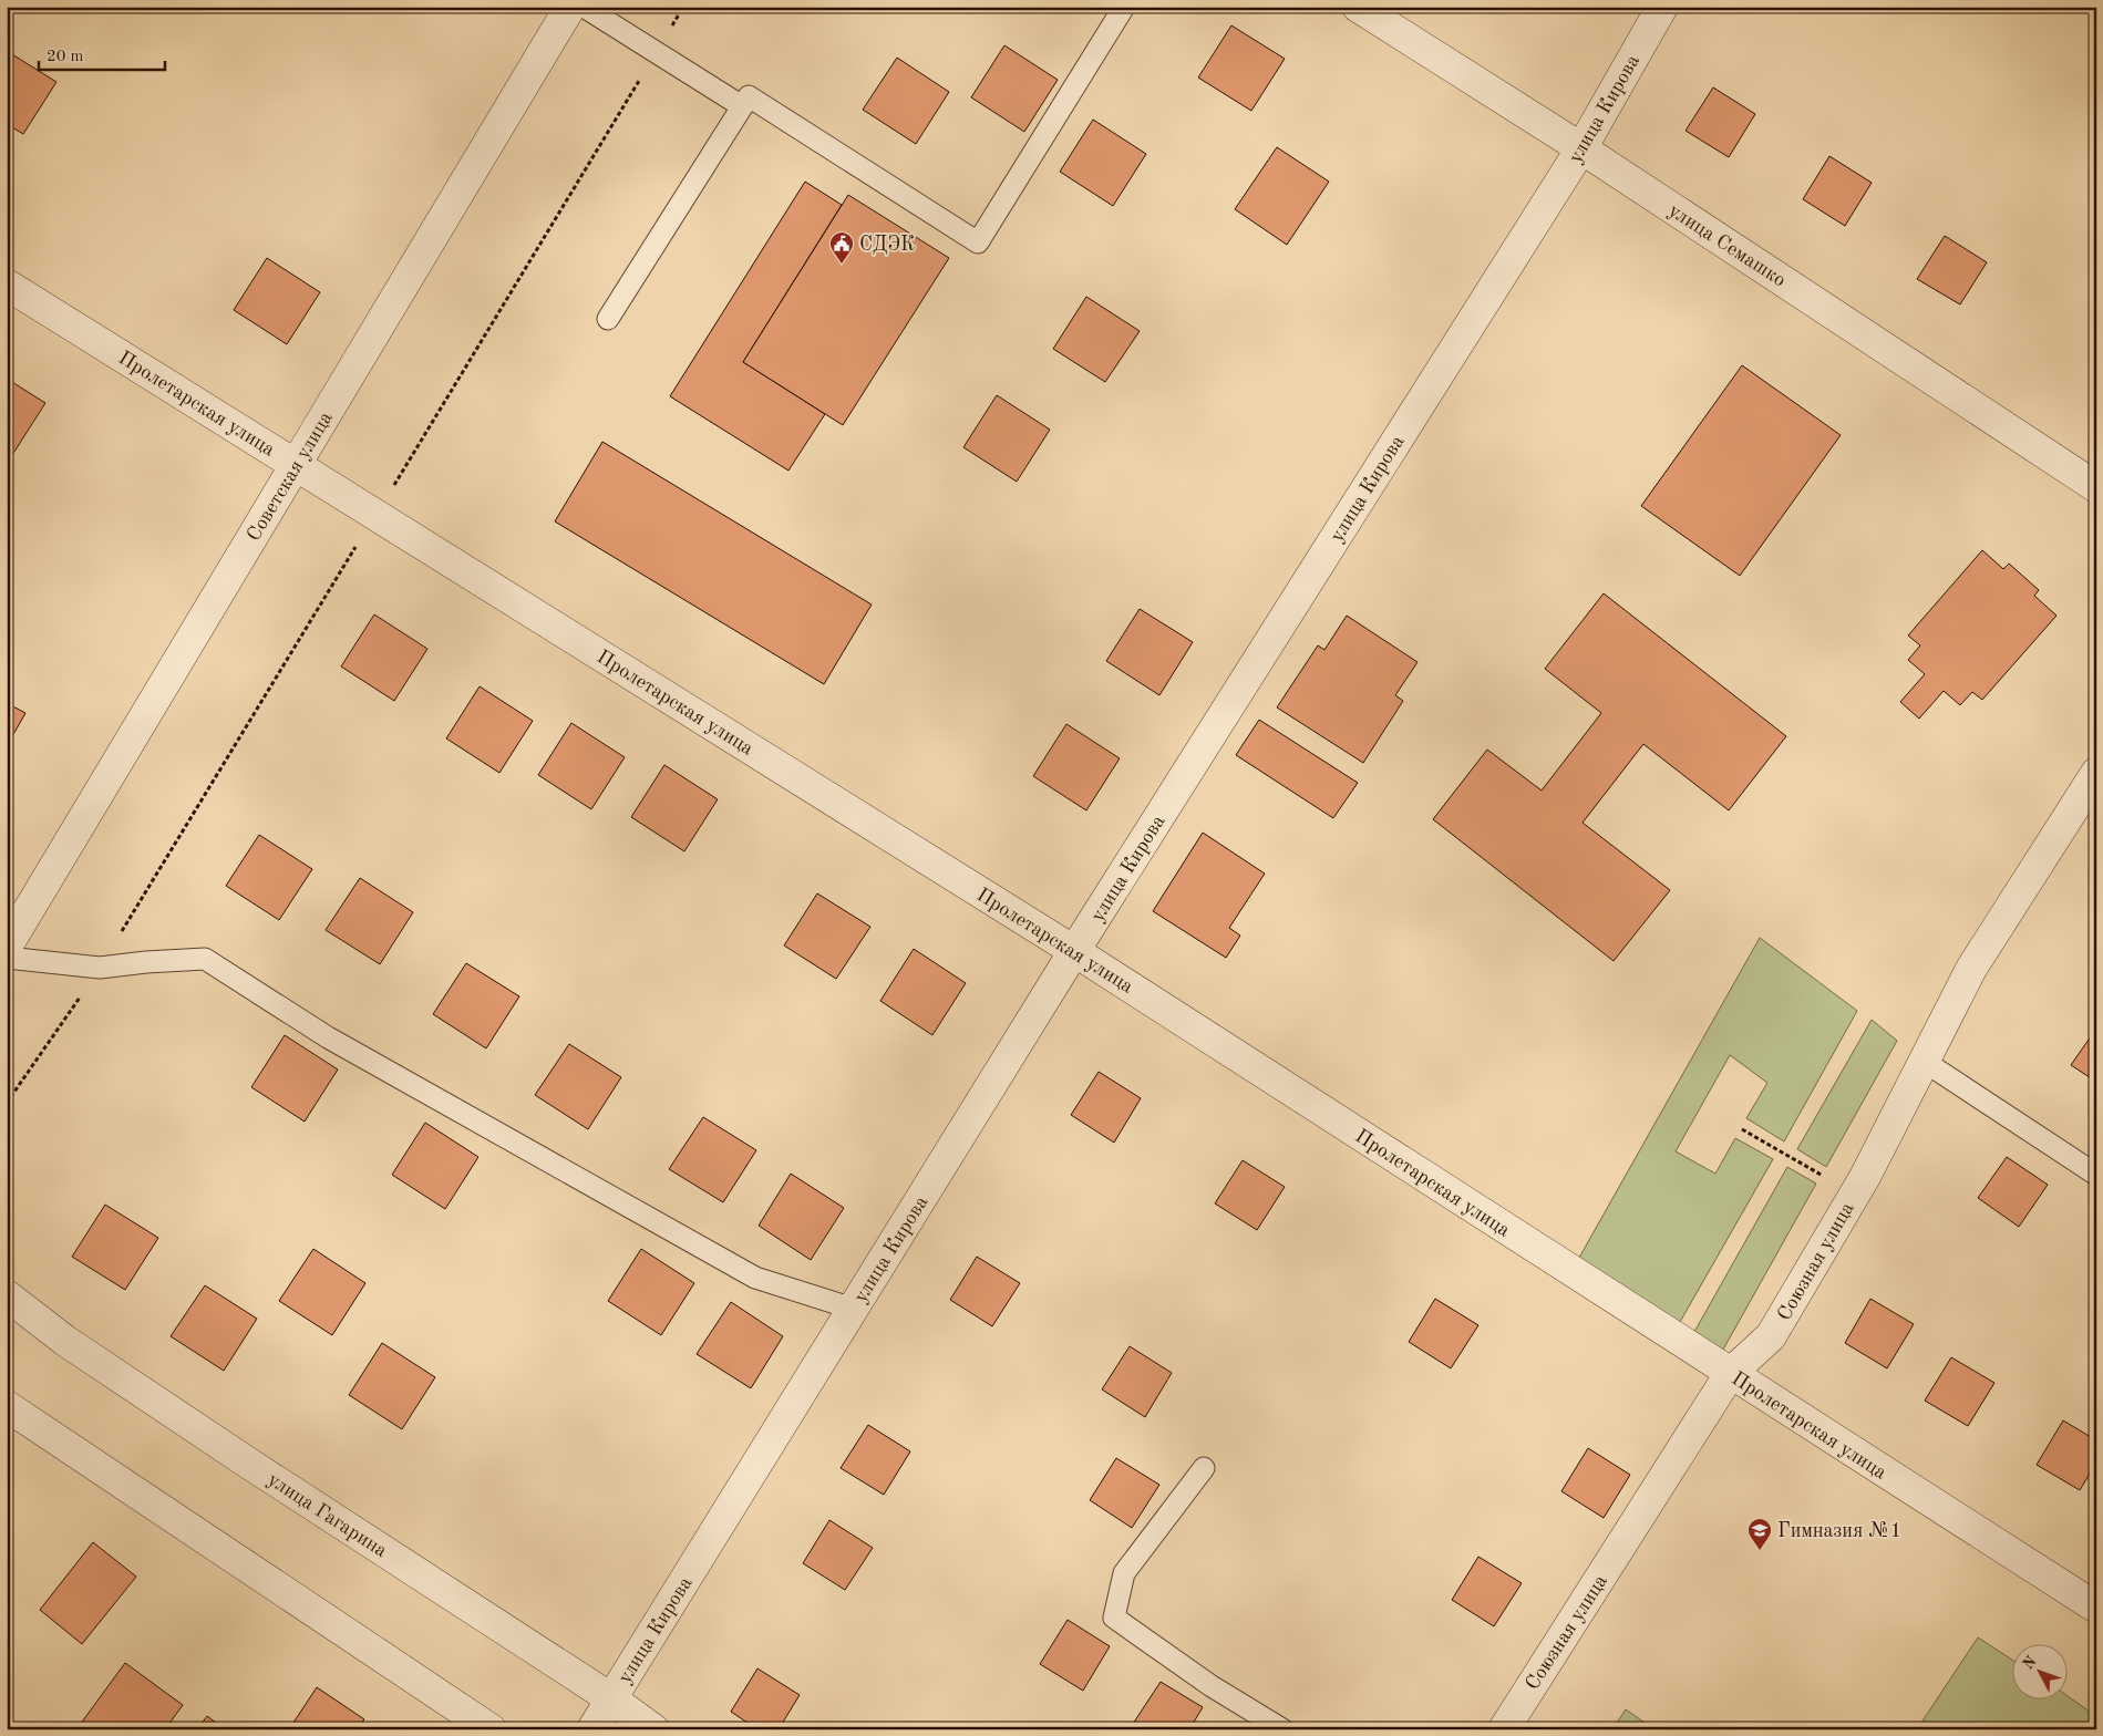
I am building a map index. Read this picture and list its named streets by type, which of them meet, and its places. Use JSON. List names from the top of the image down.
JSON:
{
  "streets": {
    "street": [
      "улица Кирова",
      "улица Семашко",
      "Пролетарская улица",
      "Советская улица",
      "Союзная улица",
      "улица Гагарина"
    ]
  },
  "crossings": [
    ["улица Кирова", "улица Семашко"],
    ["улица Кирова", "Пролетарская улица"],
    ["улица Кирова", "улица Гагарина"],
    ["Пролетарская улица", "Советская улица"],
    ["Пролетарская улица", "Союзная улица"]
  ],
  "places": {
    "public building": ["СДЭК"],
    "school or university": ["Гимназия №1"]
  },
  "scale_bar": "20 m",
  "north": "top left"
}
